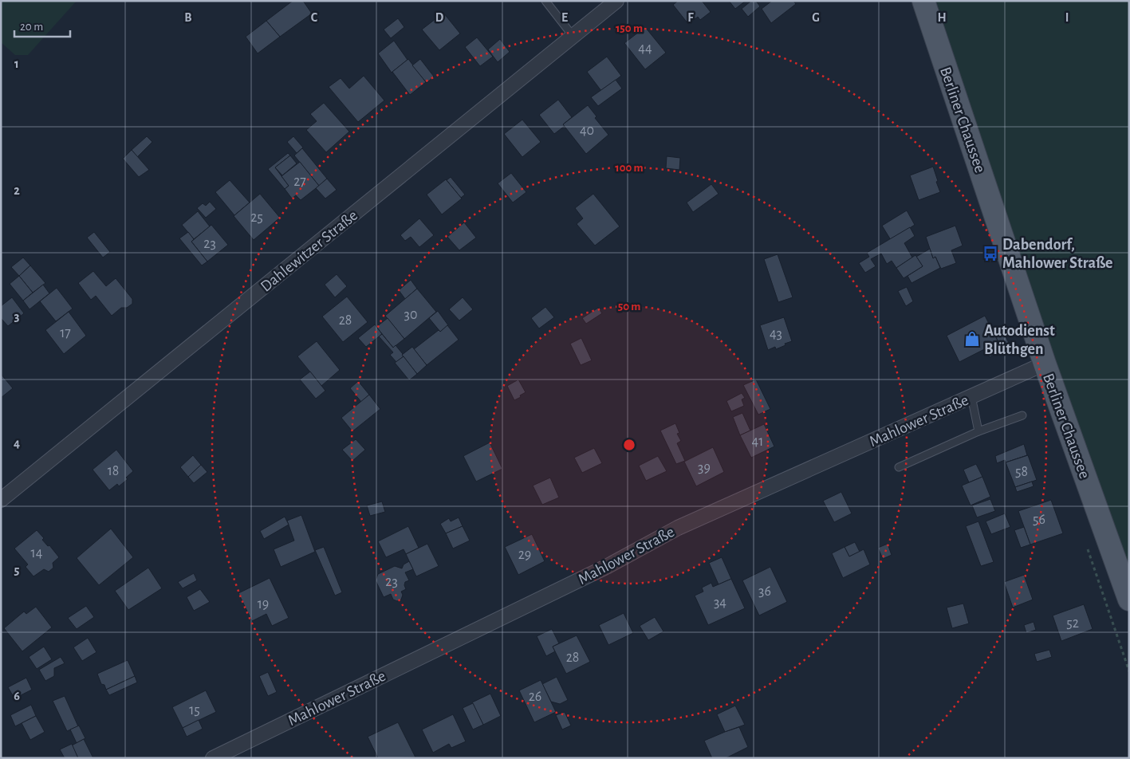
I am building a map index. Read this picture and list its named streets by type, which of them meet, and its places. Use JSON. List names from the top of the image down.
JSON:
{
  "streets": {
    "main road": ["Berliner Chaussee"],
    "street": ["Dahlewitzer Straße", "Mahlower Straße"]
  },
  "crossings": [
    ["Berliner Chaussee", "Mahlower Straße"]
  ],
  "places": {
    "bus stop": ["Dabendorf, Mahlower Straße"],
    "shop": ["Autodienst Blüthgen"]
  },
  "house_numbers": [
    "44",
    "40",
    "27",
    "25",
    "23",
    "30",
    "28",
    "17",
    "43",
    "41",
    "39",
    "18",
    "58",
    "56",
    "14",
    "29",
    "23",
    "36",
    "34",
    "19",
    "52",
    "28",
    "26",
    "15"
  ],
  "scale_bar": "20 m",
  "grid": {
    "columns": [
      "B",
      "C",
      "D",
      "E",
      "F",
      "G",
      "H",
      "I"
    ],
    "rows": [
      "1",
      "2",
      "3",
      "4",
      "5",
      "6"
    ]
  },
  "rings": ["150 m", "100 m", "50 m"]
}
